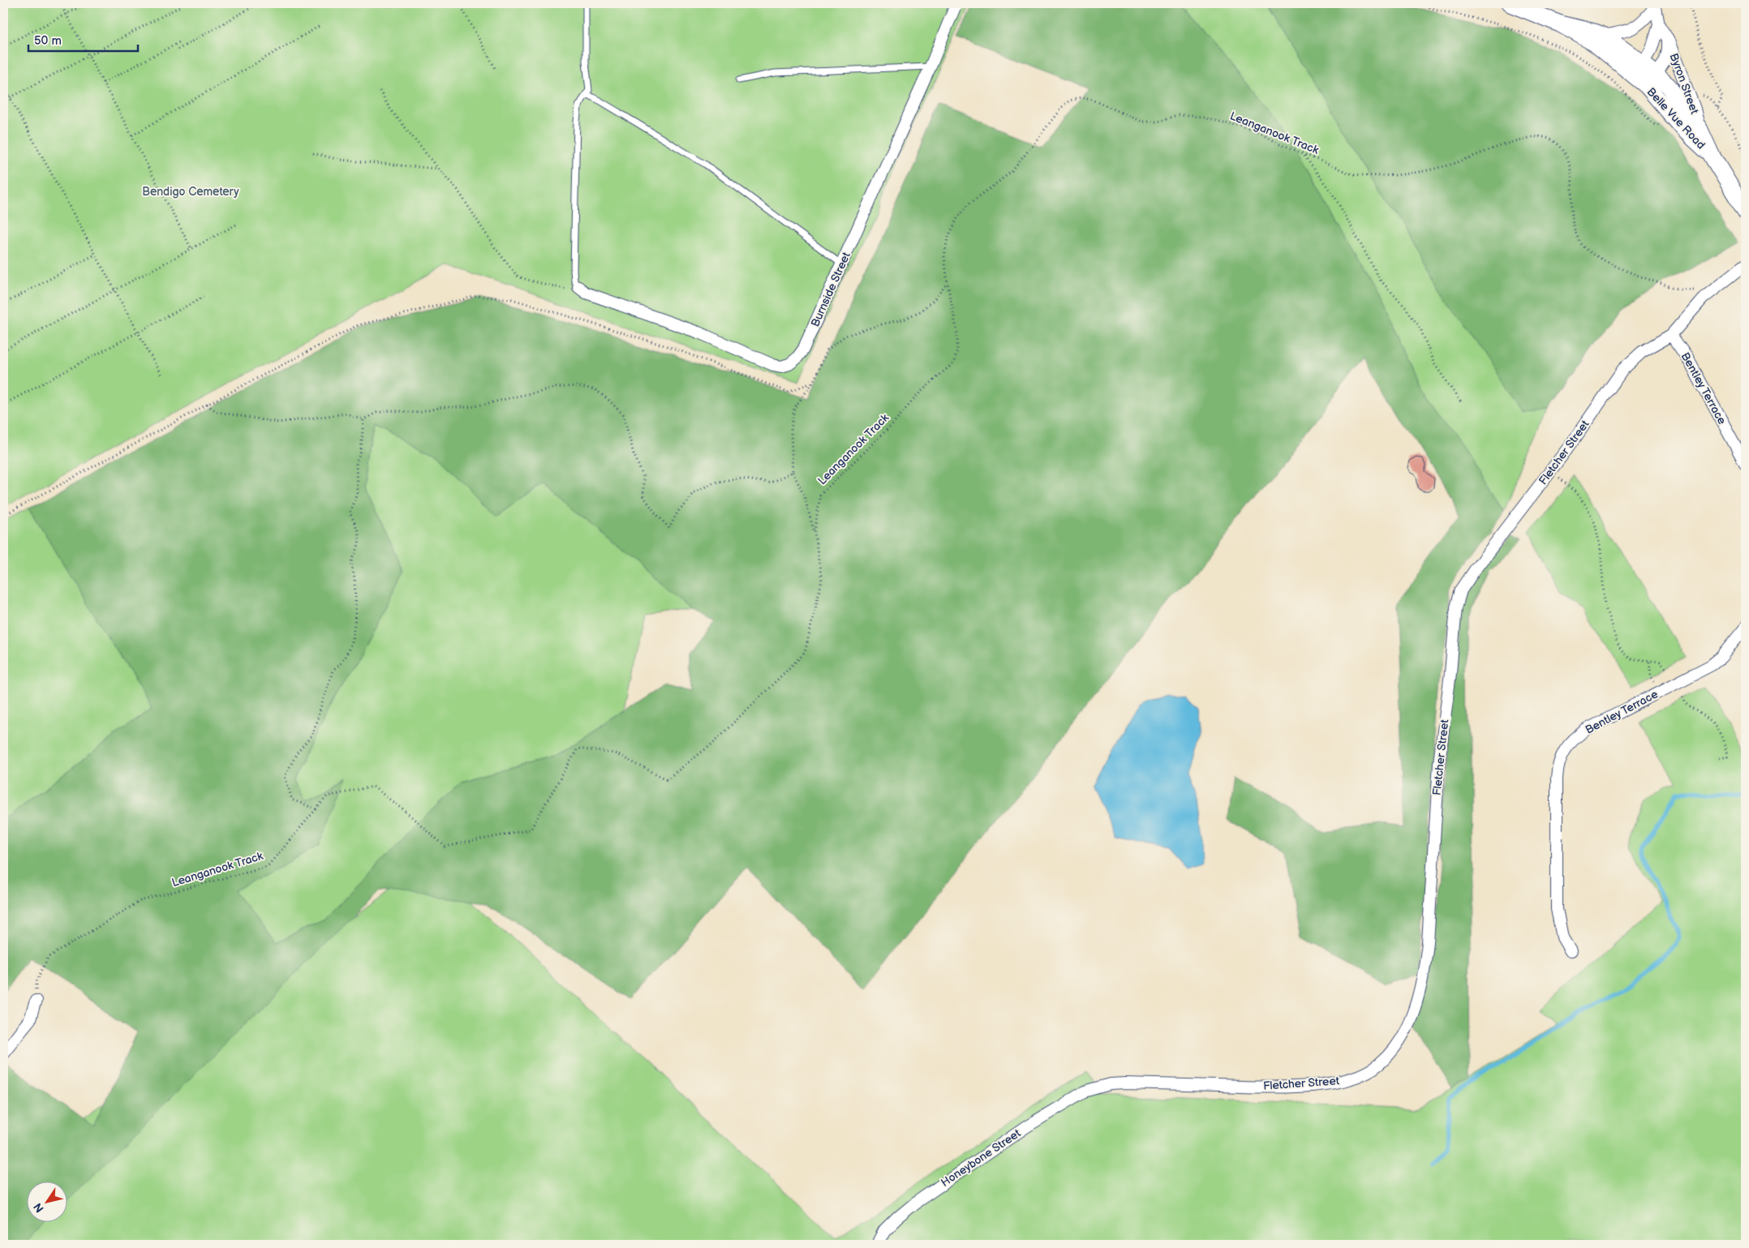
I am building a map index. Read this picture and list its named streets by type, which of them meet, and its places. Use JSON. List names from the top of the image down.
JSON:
{
  "streets": {
    "street": [
      "Byron Street",
      "Belle Vue Road",
      "Burnside Street",
      "Bentley Terrace",
      "Fletcher Street",
      "Honeybone Street"
    ],
    "path": ["Leanganook Track"]
  },
  "crossings": [
    ["Byron Street", "Belle Vue Road"],
    ["Leanganook Track", "Fletcher Street"],
    ["Bentley Terrace", "Fletcher Street"],
    ["Fletcher Street", "Honeybone Street"]
  ],
  "parks": ["Bendigo Cemetery"],
  "scale_bar": "50 m",
  "north": "bottom left"
}
